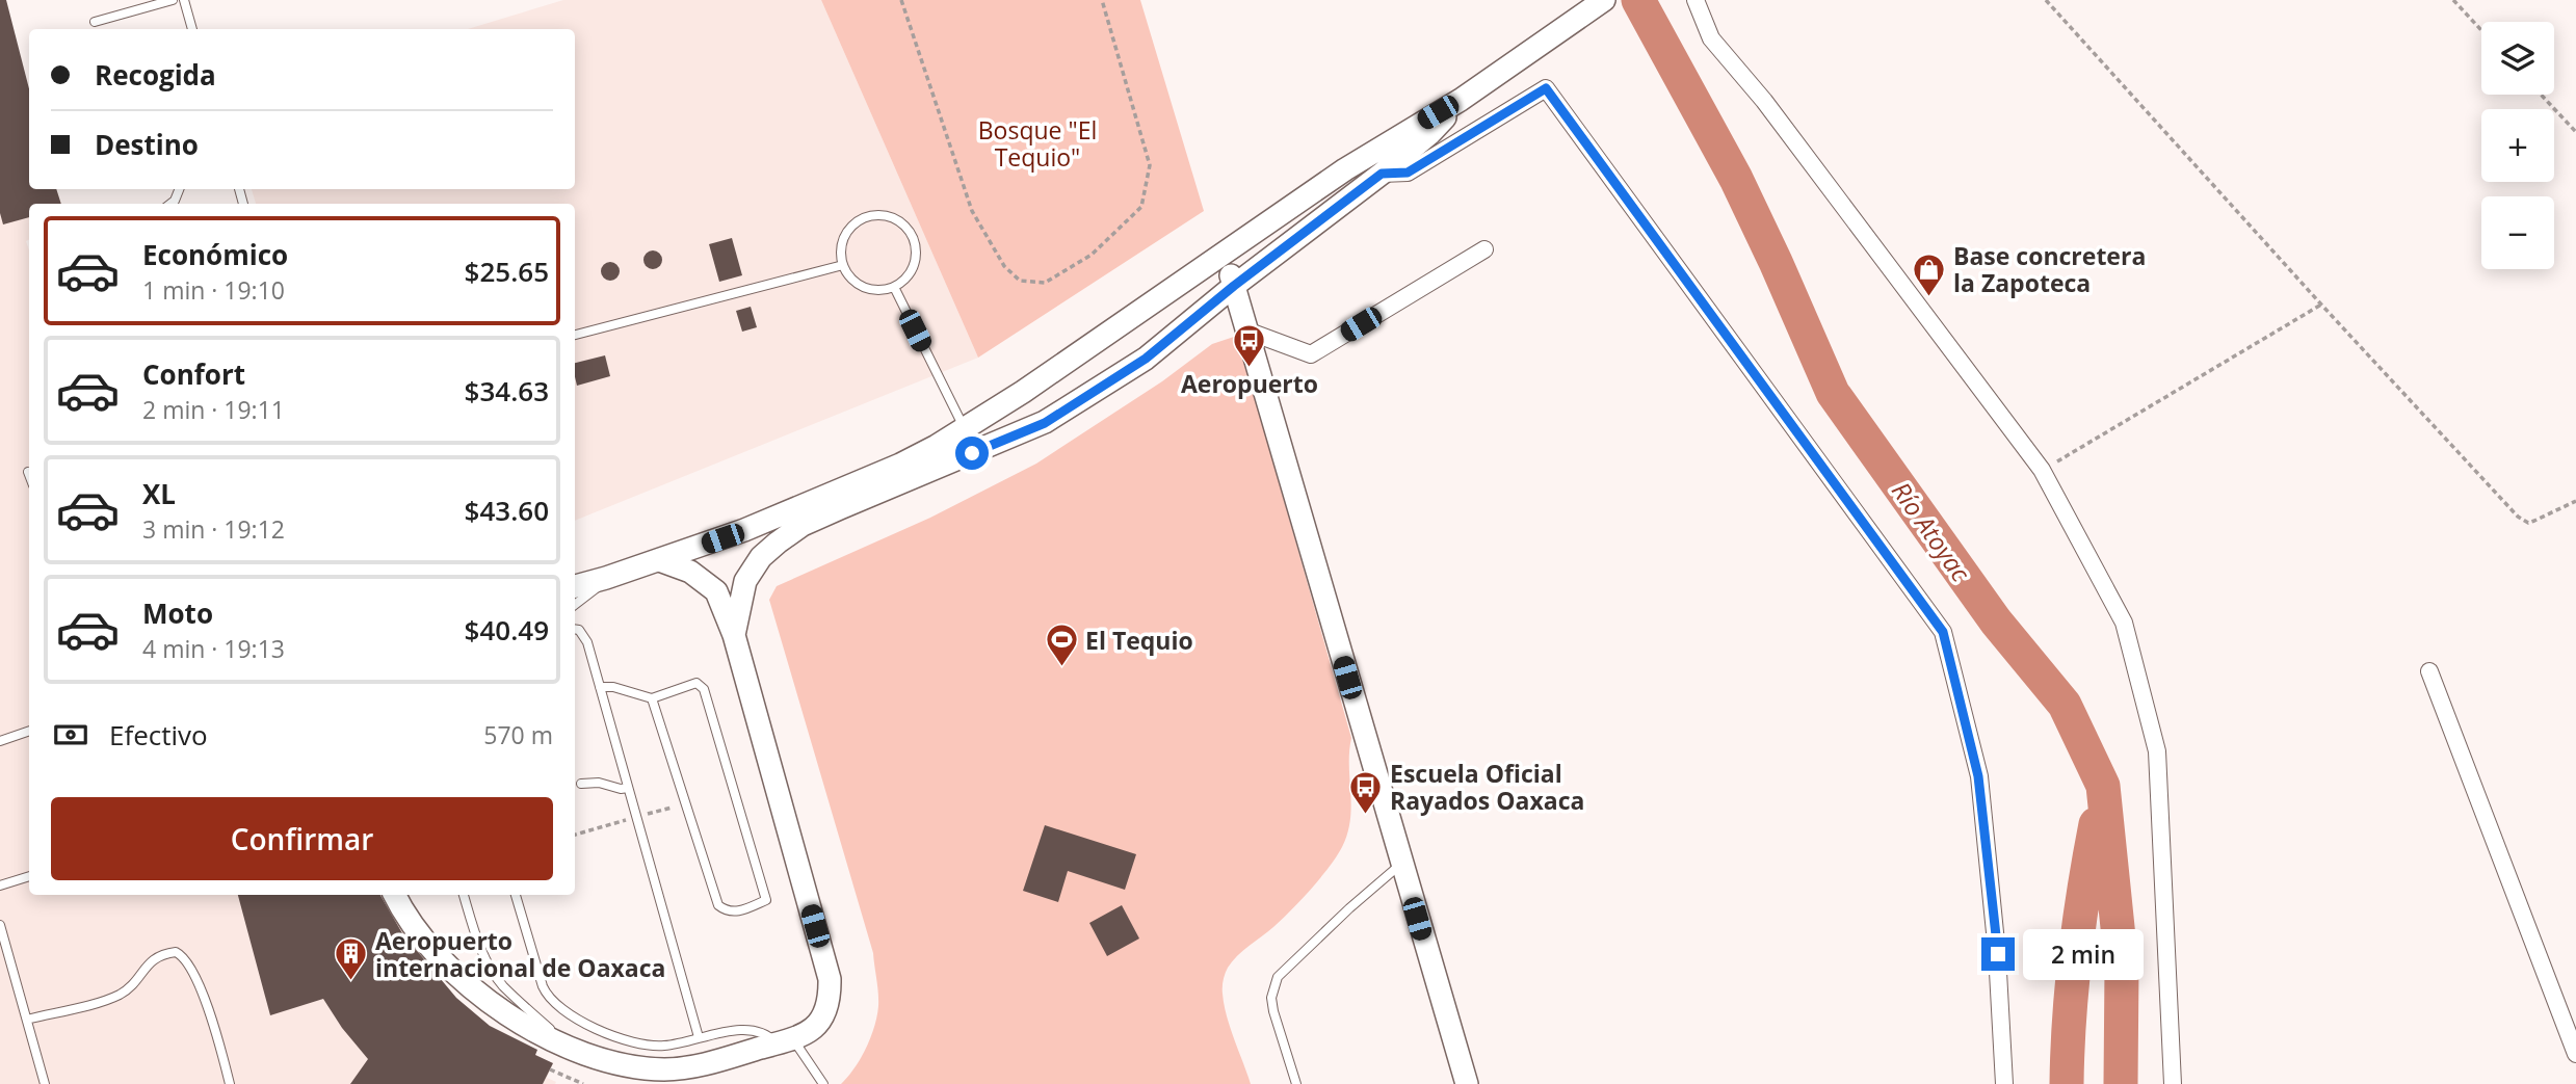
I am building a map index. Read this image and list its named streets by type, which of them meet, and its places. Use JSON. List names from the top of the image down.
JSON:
{
  "water": ["Río Atoyac"],
  "parks": ["Bosque \"El Tequio\""],
  "places": {
    "shop": ["Base concretera la Zapoteca"],
    "bus stop": ["Aeropuerto", "Escuela Oficial Rayados Oaxaca"],
    "sports": ["El Tequio"],
    "building": ["Aeropuerto internacional de Oaxaca"]
  },
  "page": {
    "map_buttons": ["+", "−"],
    "banner": ["Recogida", "Destino"],
    "list": [
      {
        "name": "Económico",
        "note": "1 min · 19:10",
        "value": "$25.65"
      },
      {
        "name": "Confort",
        "note": "2 min · 19:11",
        "value": "$34.63"
      },
      {
        "name": "XL",
        "note": "3 min · 19:12",
        "value": "$43.60"
      },
      {
        "name": "Moto",
        "note": "4 min · 19:13",
        "value": "$40.49"
      }
    ],
    "pay": ["Efectivo", "570 m"],
    "buttons": "Confirmar",
    "bubble": "2 min"
  }
}
